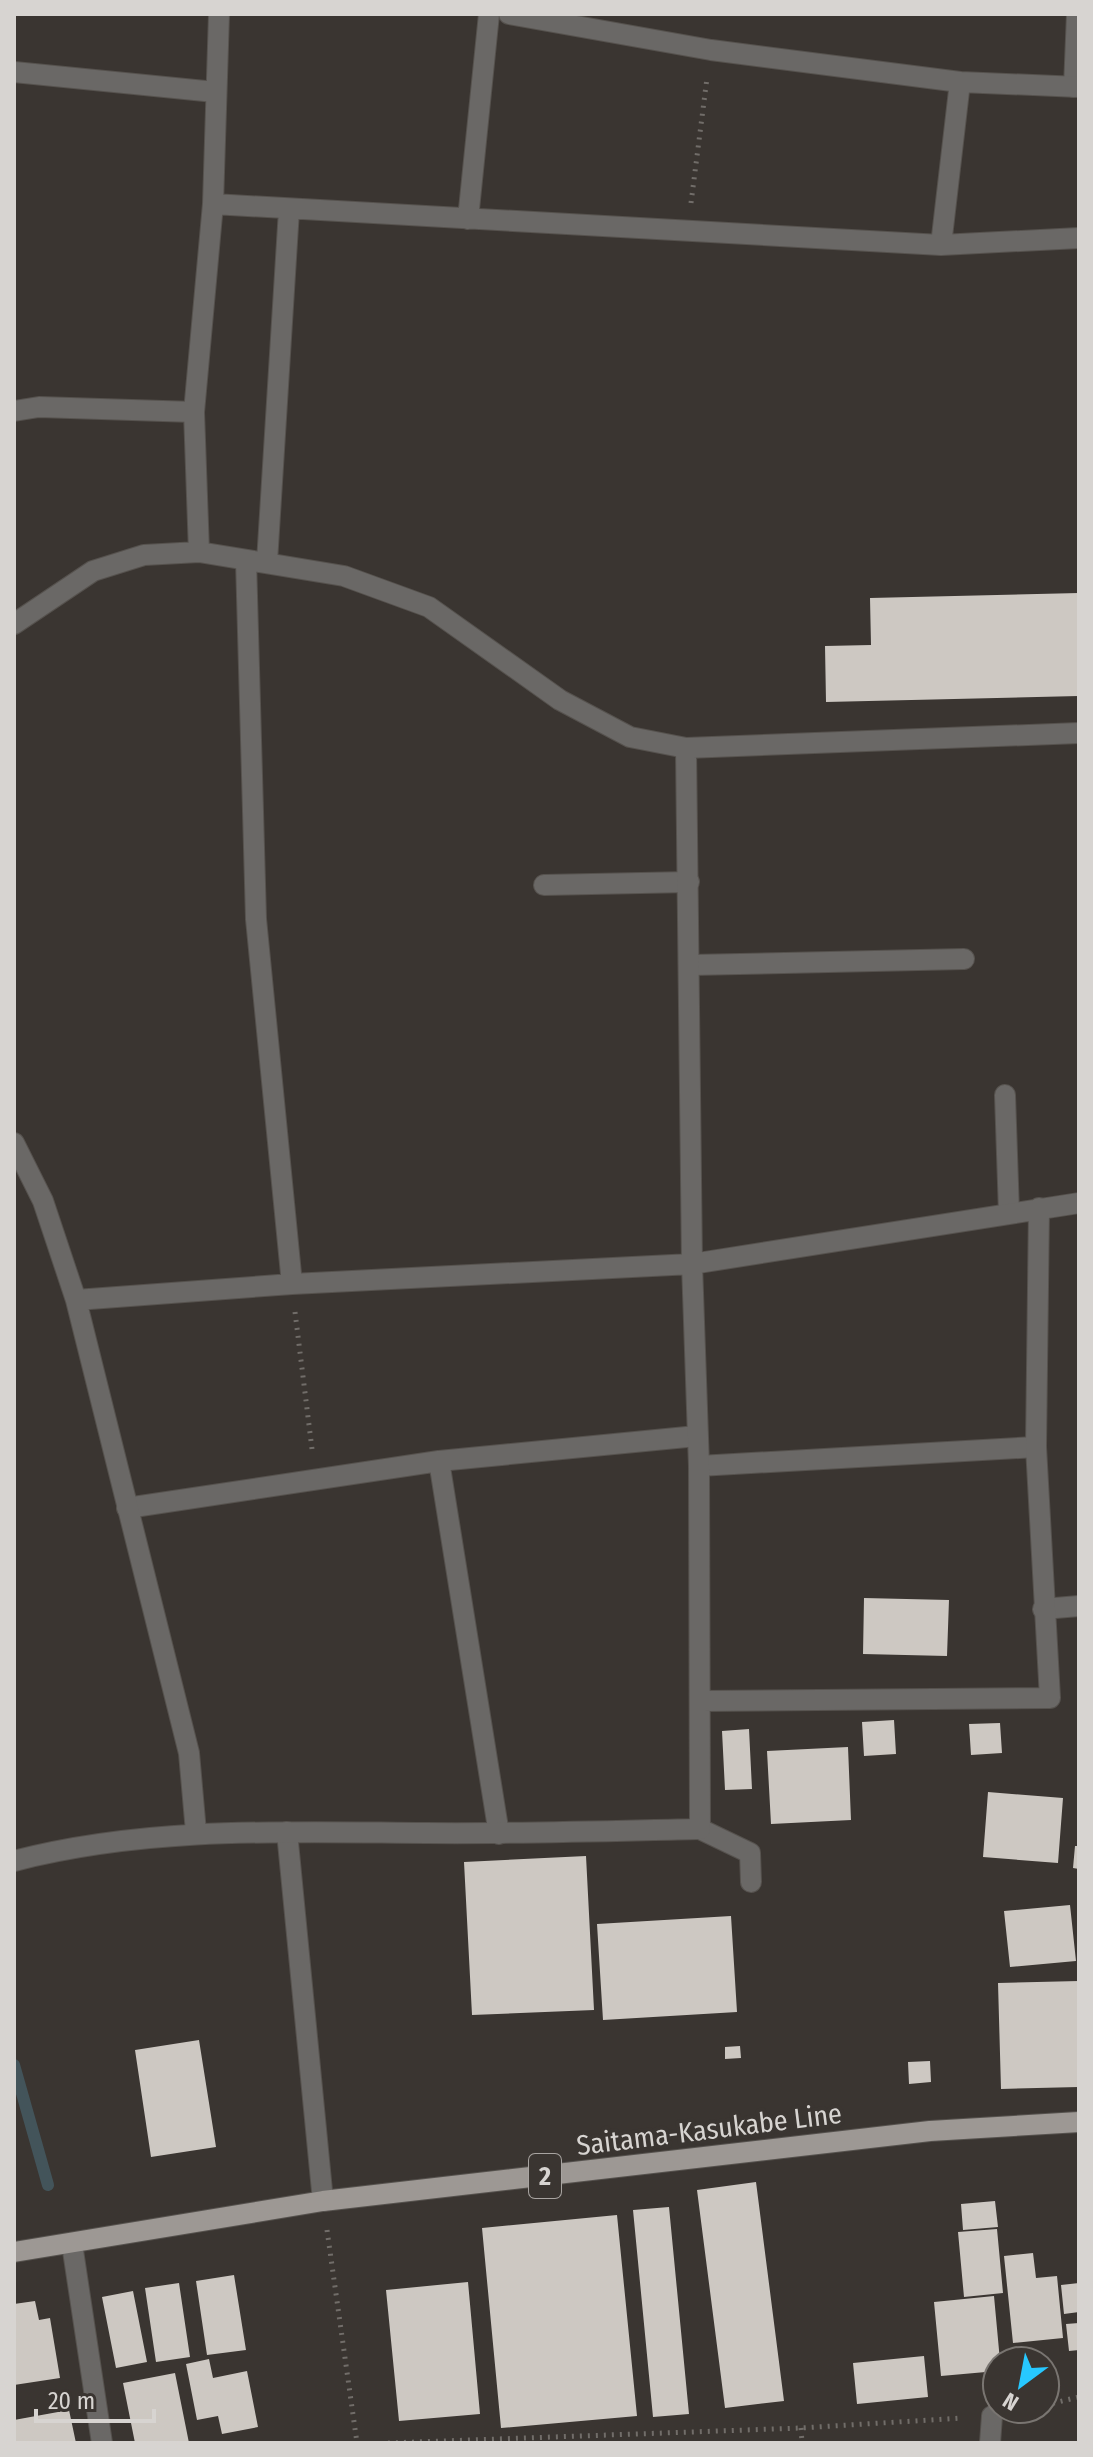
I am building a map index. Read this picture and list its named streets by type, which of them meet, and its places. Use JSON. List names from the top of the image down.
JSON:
{
  "streets": {
    "main road": ["Saitama-Kasukabe Line", "2"]
  },
  "scale_bar": "20 m",
  "north": "bottom left"
}
